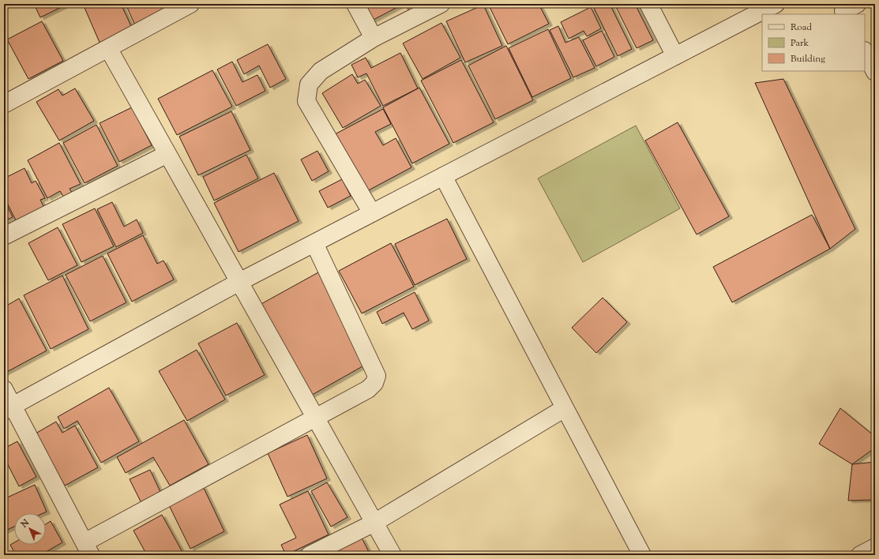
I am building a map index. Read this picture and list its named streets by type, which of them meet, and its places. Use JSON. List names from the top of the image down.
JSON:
{
  "legend": ["Road", "Park", "Building"],
  "north": "top left"
}
